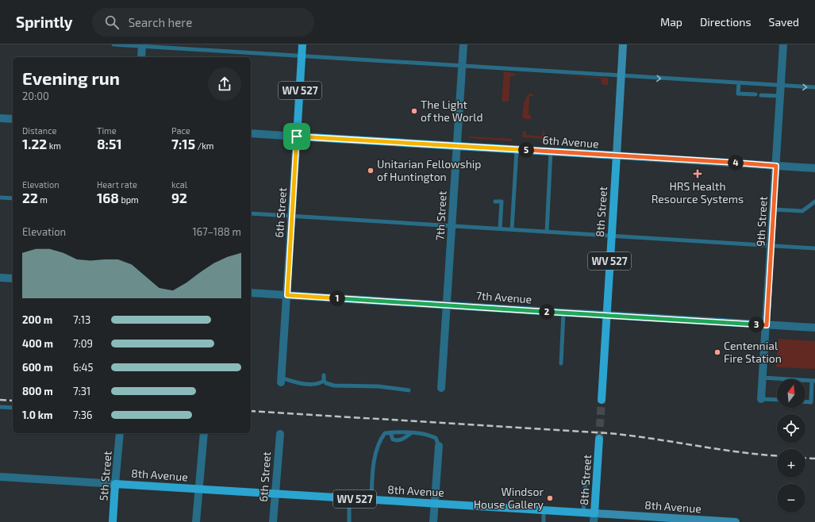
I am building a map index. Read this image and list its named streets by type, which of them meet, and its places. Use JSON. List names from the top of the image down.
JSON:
{
  "streets": {
    "main road": [
      "WV 527",
      "6th Avenue",
      "8th Street",
      "6th Street",
      "8th Avenue",
      "5th Street"
    ],
    "street": ["7th Street", "9th Street", "7th Avenue"]
  },
  "crossings": [
    ["6th Avenue", "8th Street"],
    ["6th Avenue", "6th Street"],
    ["6th Avenue", "7th Street"],
    ["6th Avenue", "9th Street"],
    ["8th Street", "7th Avenue"],
    ["8th Street", "8th Avenue"],
    ["6th Street", "7th Avenue"],
    ["6th Street", "8th Avenue"],
    ["7th Street", "7th Avenue"],
    ["9th Street", "7th Avenue"],
    ["8th Avenue", "5th Street"]
  ],
  "places": {
    "other": [
      "The Light of the World",
      "Unitarian Fellowship of Huntington",
      "Centennial Fire Station",
      "Windsor House Gallery"
    ],
    "health": ["HRS Health Resource Systems"]
  },
  "north": "top",
  "page": {
    "header": "Sprintly",
    "search": "Search here",
    "nav": ["Map", "Directions", "Saved"],
    "heading": ["Evening run", "20:00"],
    "stats": [
      ["Distance", "1.22 km"],
      ["Time", "8:51"],
      ["Pace", "7:15 /km"],
      ["Elevation", "22 m"],
      ["Heart rate", "168 bpm"],
      ["kcal", "92"]
    ],
    "pins": [
      "5",
      "4",
      "1",
      "2",
      "3"
    ],
    "chart": ["Elevation", "167–188 m"],
    "list": [
      {
        "name": "200 m",
        "note": "7:13"
      },
      {
        "name": "400 m",
        "note": "7:09"
      },
      {
        "name": "600 m",
        "note": "6:45"
      },
      {
        "name": "800 m",
        "note": "7:31"
      },
      {
        "name": "1.0 km",
        "note": "7:36"
      }
    ],
    "map_buttons": ["+", "−"]
  }
}
